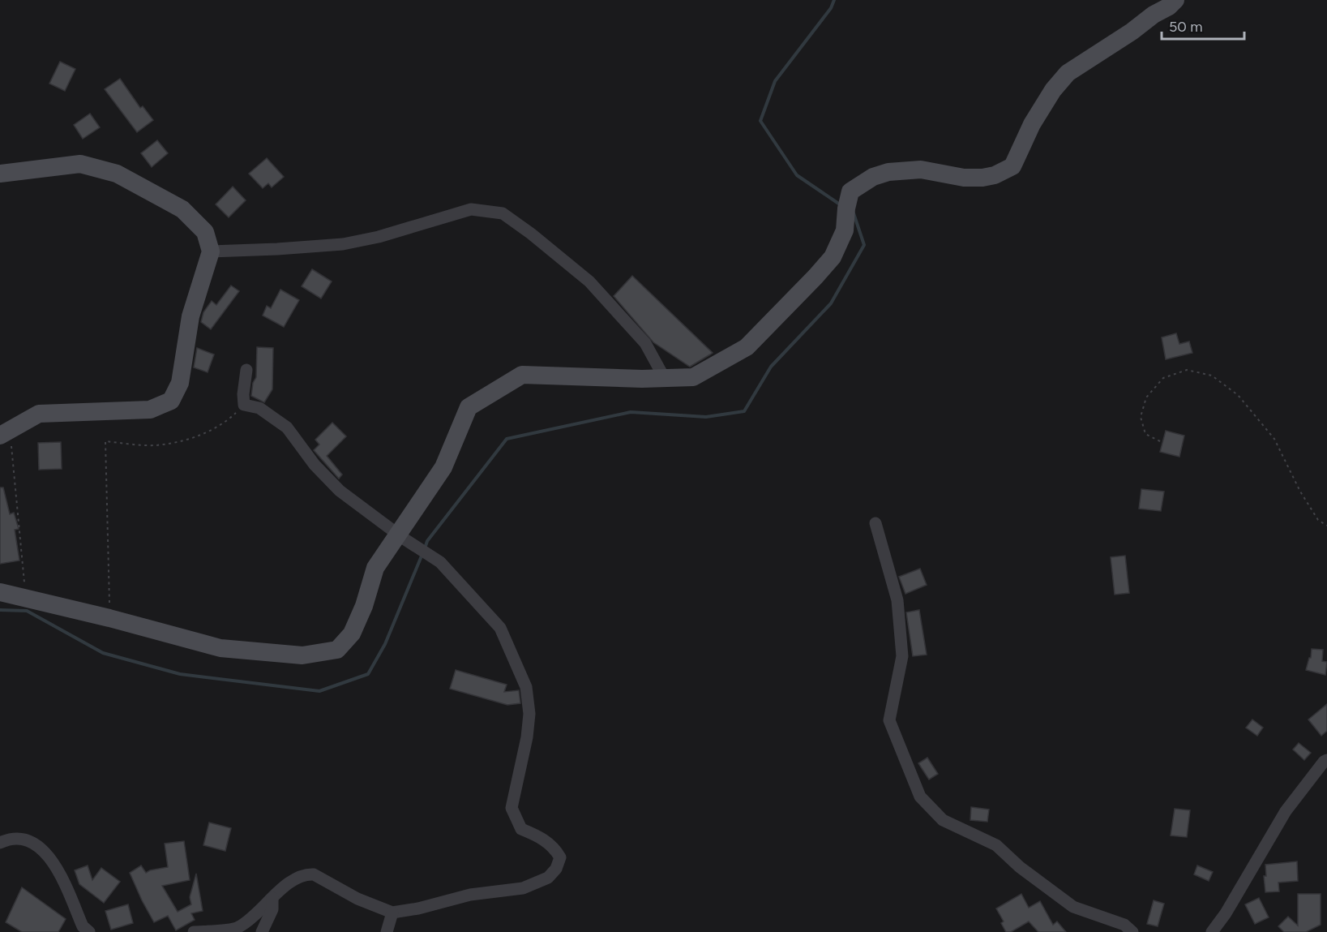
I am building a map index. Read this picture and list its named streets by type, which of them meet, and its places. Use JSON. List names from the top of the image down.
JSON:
{
  "scale_bar": "50 m"
}
